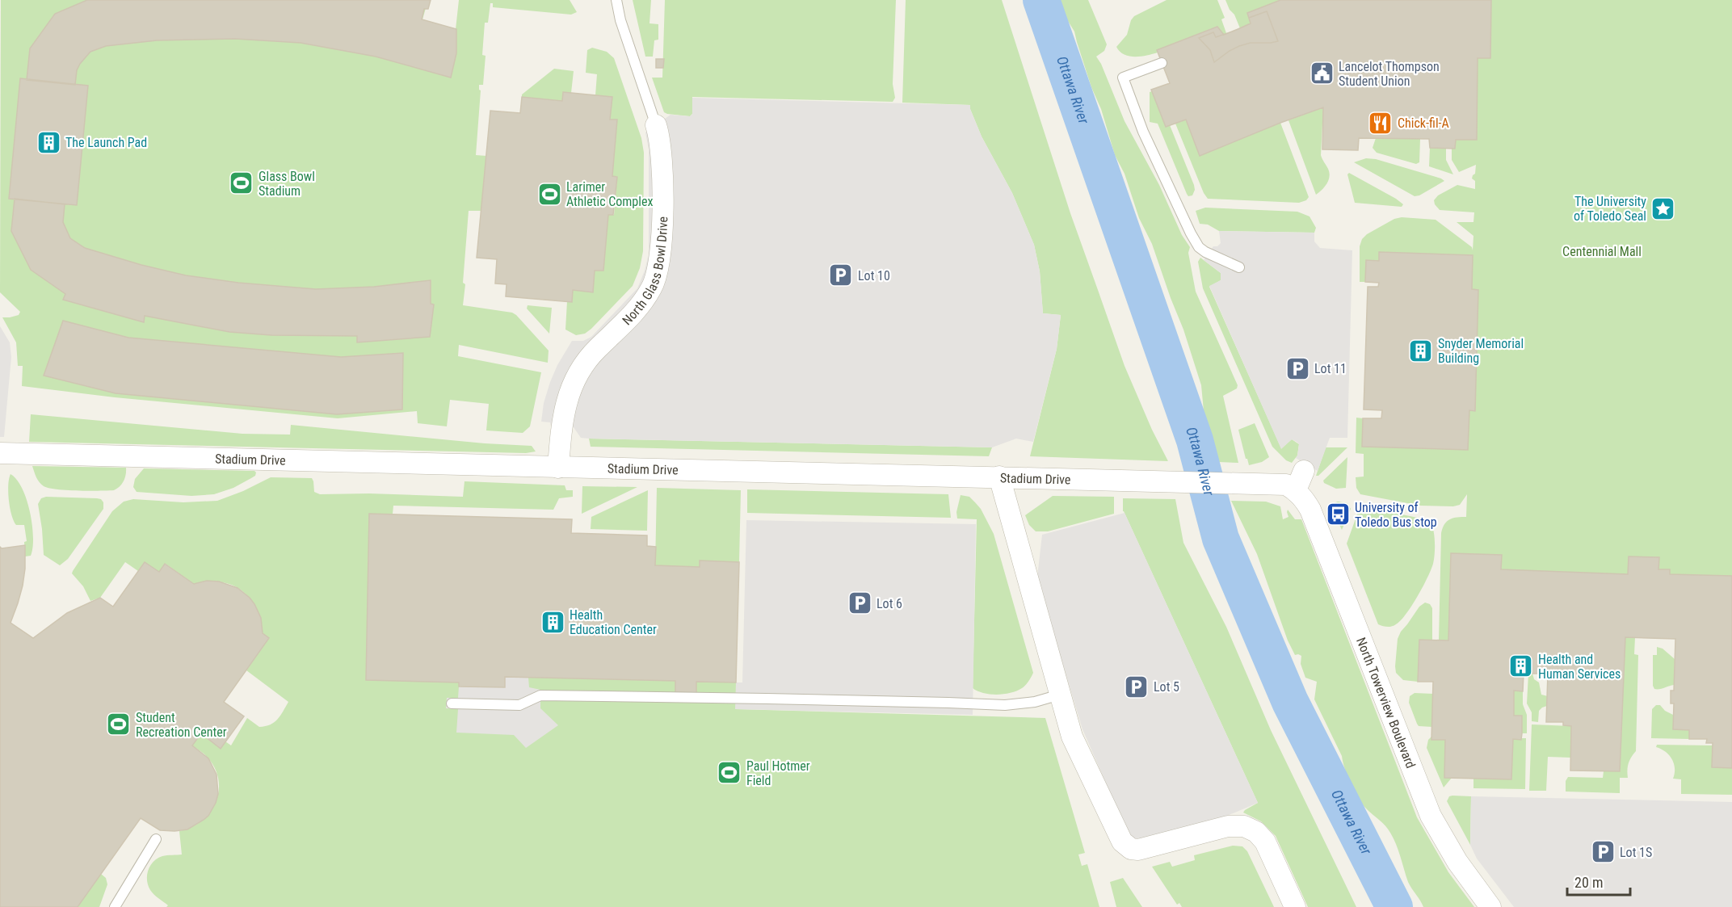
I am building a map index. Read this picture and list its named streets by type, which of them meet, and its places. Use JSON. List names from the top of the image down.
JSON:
{
  "streets": {
    "street": ["North Glass Bowl Drive", "Stadium Drive", "North Towerview Boulevard"]
  },
  "crossings": [
    ["North Glass Bowl Drive", "Stadium Drive"],
    ["Stadium Drive", "North Towerview Boulevard"]
  ],
  "water": ["Ottawa River"],
  "parks": ["Centennial Mall"],
  "places": {
    "public building": ["Lancelot Thompson Student Union"],
    "restaurant": ["Chick-fil-A"],
    "building": [
      "The Launch Pad",
      "Snyder Memorial Building",
      "Health Education Center",
      "Health and Human Services"
    ],
    "sports": [
      "Glass Bowl Stadium",
      "Larimer Athletic Complex",
      "Student Recreation Center",
      "Paul Hotmer Field"
    ],
    "place": ["The University of Toledo Seal"],
    "parking": [
      "Lot 10",
      "Lot 11",
      "Lot 6",
      "Lot 5",
      "Lot 1S"
    ],
    "bus stop": ["University of Toledo Bus stop"]
  },
  "scale_bar": "20 m"
}
